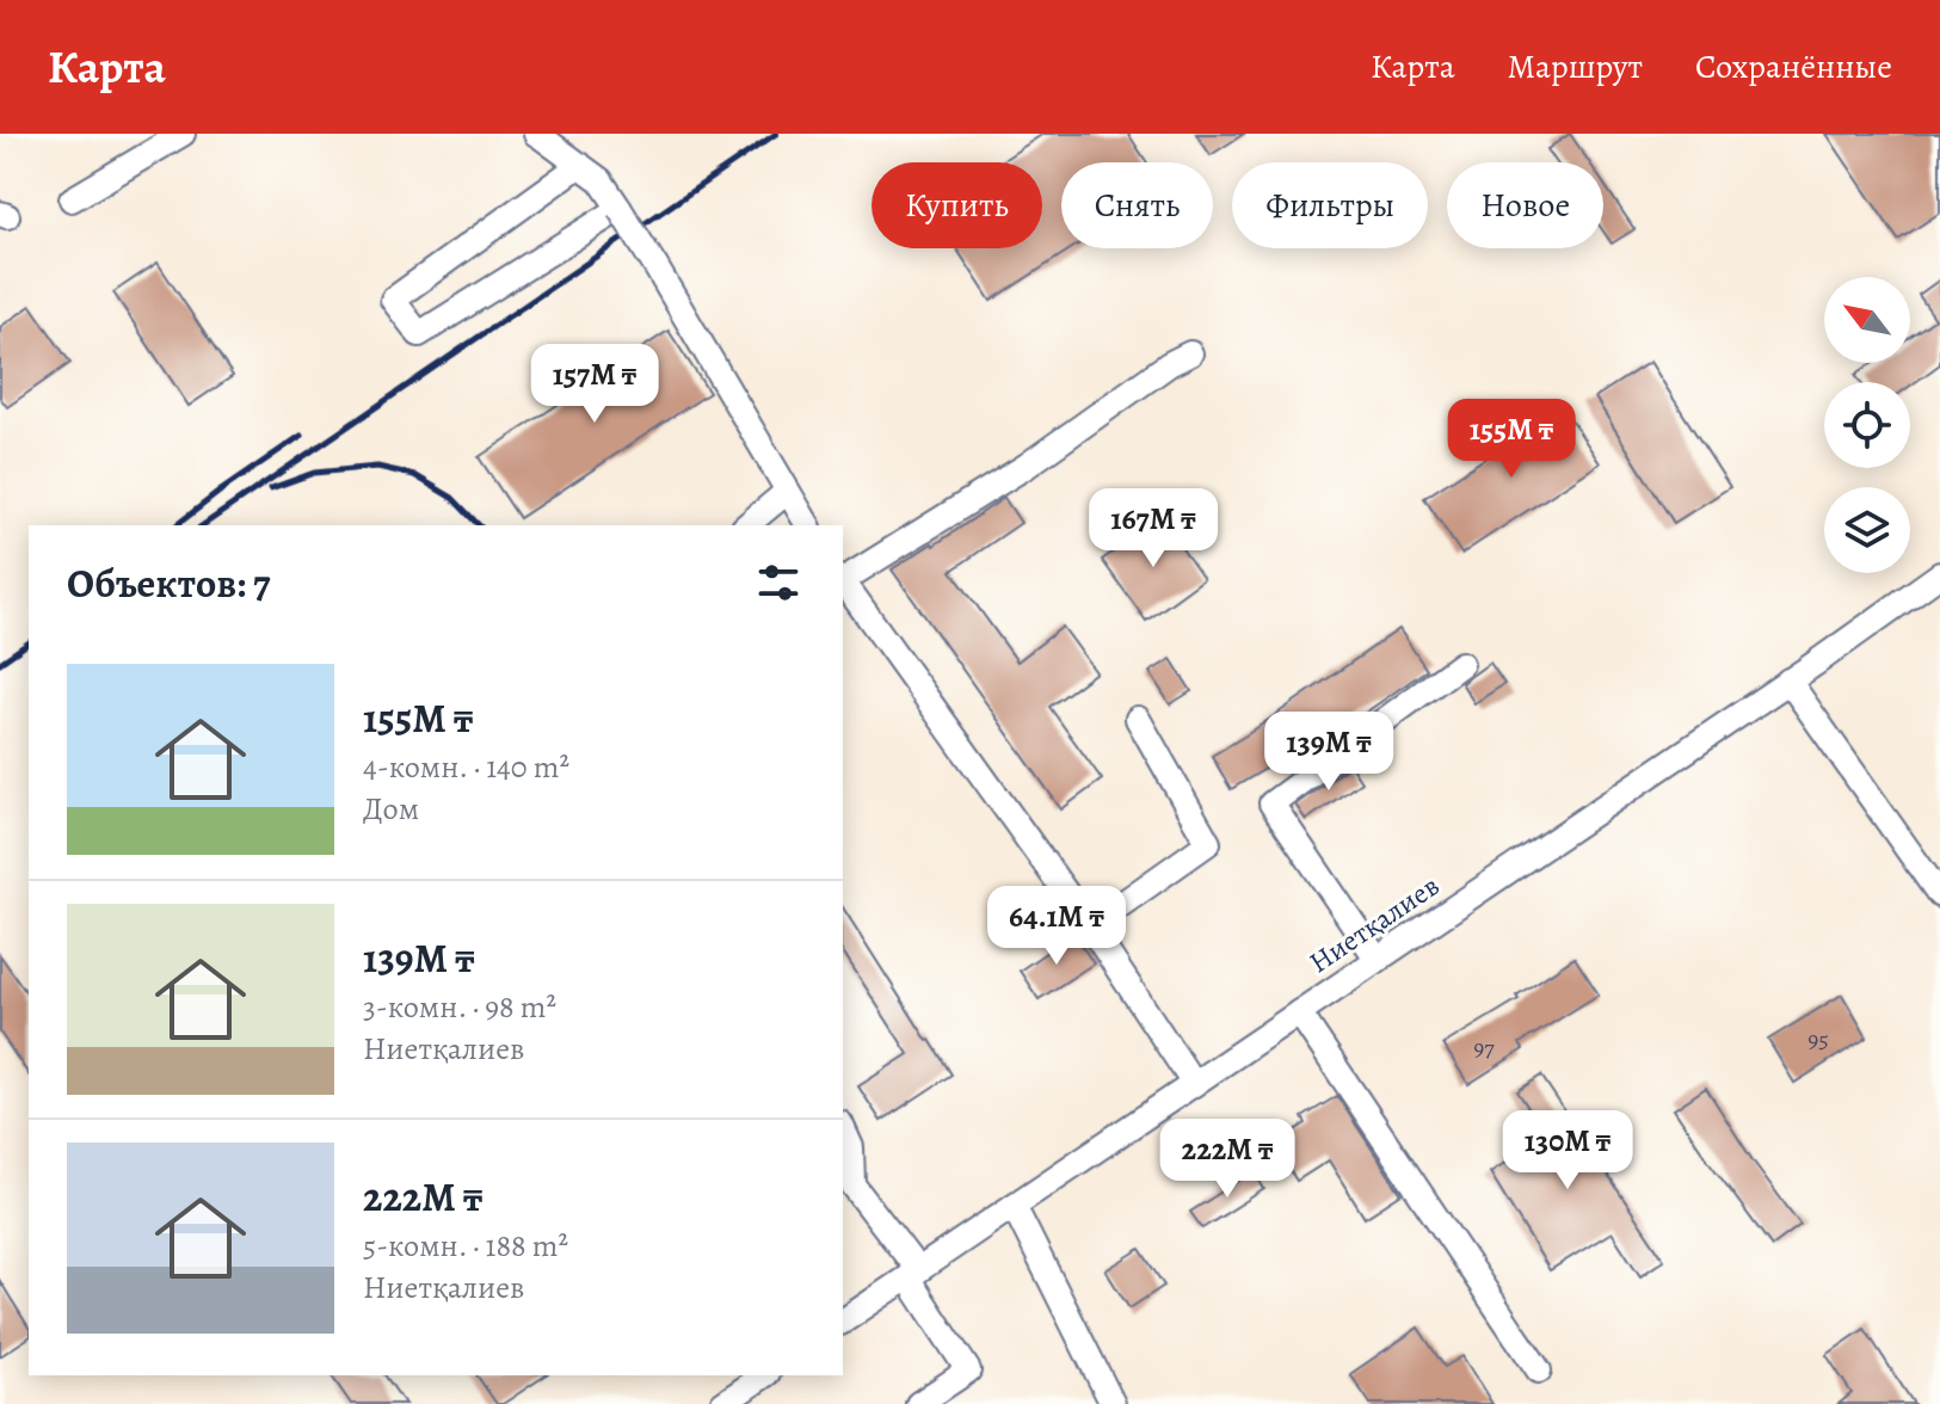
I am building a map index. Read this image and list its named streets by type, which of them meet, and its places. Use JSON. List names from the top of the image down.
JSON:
{
  "streets": {
    "street": ["Ниетқалиев"]
  },
  "house_numbers": ["95", "97"],
  "north": "top left",
  "page": {
    "header": "Карта",
    "nav": ["Карта", "Маршрут", "Сохранённые"],
    "chip": [
      "Купить",
      "Снять",
      "Фильтры",
      "Новое"
    ],
    "price": [
      "157M ₸",
      "155M ₸",
      "167M ₸",
      "139M ₸",
      "64.1M ₸",
      "130M ₸",
      "222M ₸"
    ],
    "heading": "Объектов: 7",
    "list": [
      {
        "name": "155M ₸",
        "note": "4-комн. · 140 m² · Дом"
      },
      {
        "name": "139M ₸",
        "note": "3-комн. · 98 m² · Ниетқалиев"
      },
      {
        "name": "222M ₸",
        "note": "5-комн. · 188 m² · Ниетқалиев"
      }
    ]
  }
}
